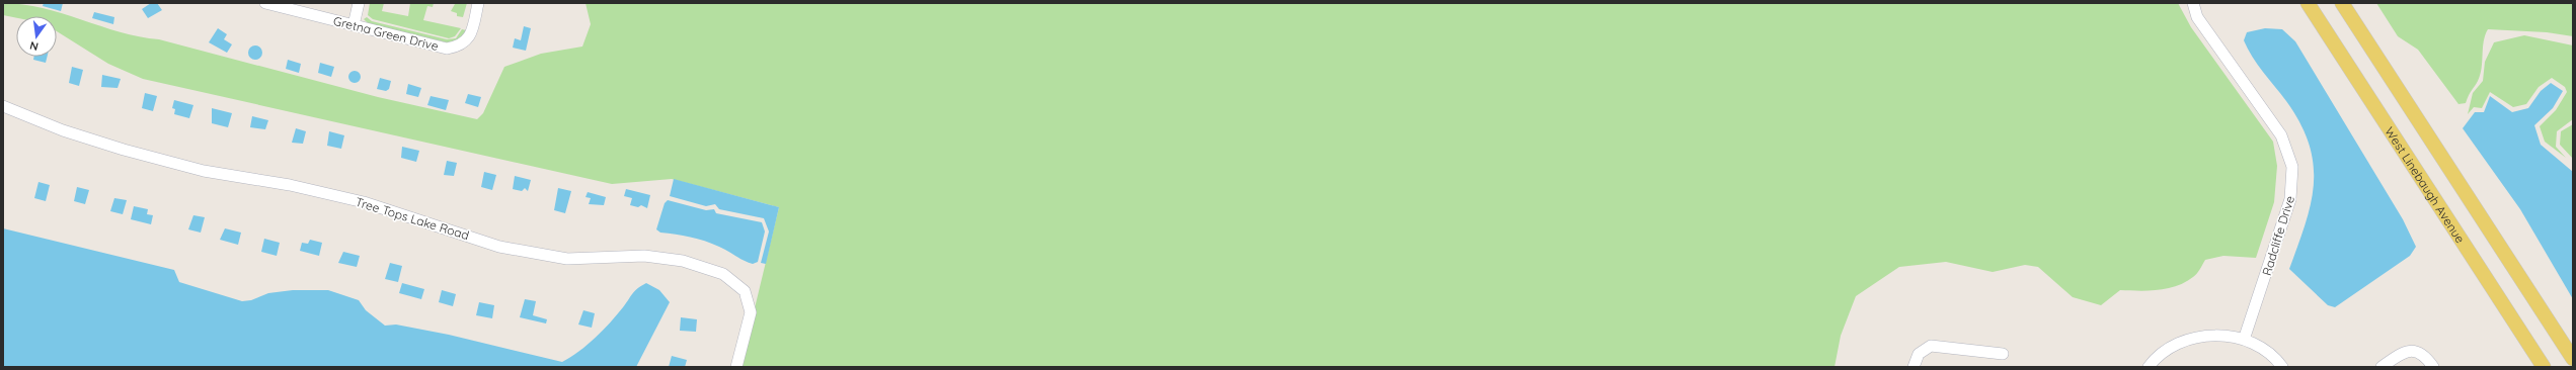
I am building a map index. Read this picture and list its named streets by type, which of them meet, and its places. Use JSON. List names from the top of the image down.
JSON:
{
  "streets": {
    "main road": ["West Linebaugh Avenue"],
    "street": ["Gretna Green Drive", "Tree Tops Lake Road", "Radcliffe Drive"]
  },
  "north": "bottom"
}
